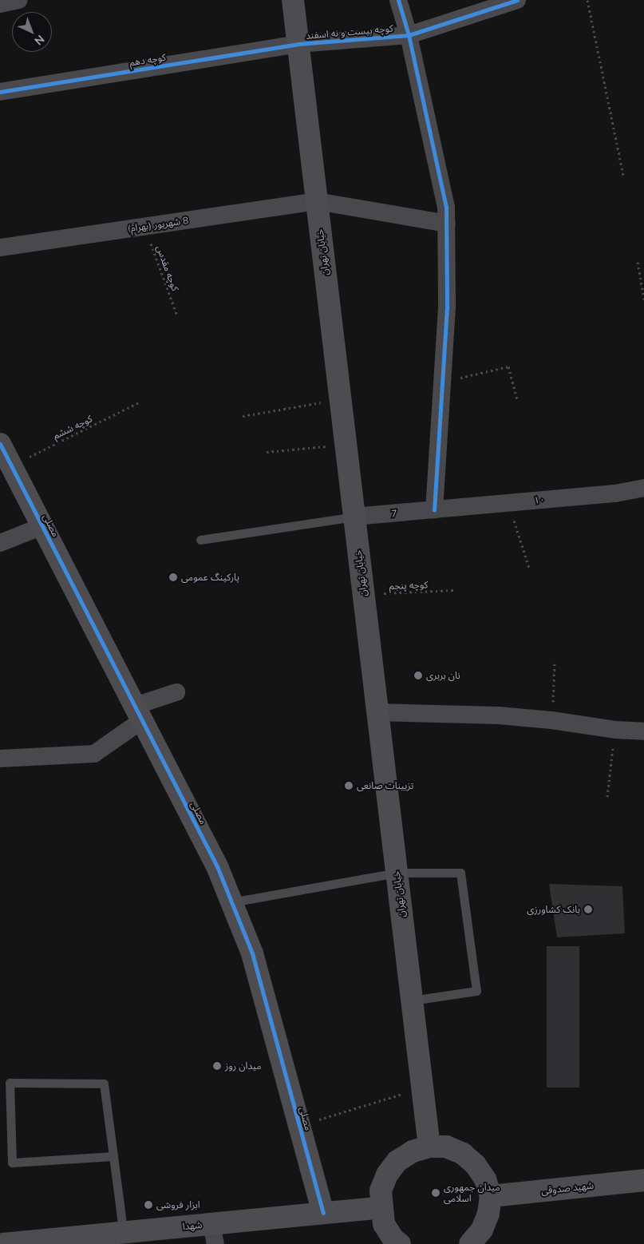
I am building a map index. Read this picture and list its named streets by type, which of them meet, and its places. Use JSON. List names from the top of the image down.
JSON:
{
  "streets": {
    "main road": [
      "خیابان تهران",
      "مصلی",
      "شهید صدوقی",
      "شهدا"
    ],
    "street": [
      "کوچه بیست و نه اسفند",
      "کوچه دهم",
      "(بهرام) 8 شهریور",
      "۱۰",
      "7"
    ],
    "path": ["کوچه مقدس", "کوچه ششم", "کوچه پنجم"]
  },
  "crossings": [
    ["کوچه بیست و نه اسفند", "کوچه دهم"],
    ["کوچه بیست و نه اسفند", "خیابان تهران"],
    ["کوچه دهم", "خیابان تهران"],
    ["(بهرام) 8 شهریور", "خیابان تهران"],
    ["(بهرام) 8 شهریور", "کوچه مقدس"],
    ["خیابان تهران", "7"],
    ["خیابان تهران", "کوچه پنجم"],
    ["کوچه ششم", "مصلی"],
    ["۱۰", "7"],
    ["مصلی", "شهدا"]
  ],
  "places": [
    "پارکینگ عمومی",
    "نان بربری",
    "تزیینات صانعی",
    "بانک کشاورزی",
    "میدان روز",
    "میدان جمهوری اسلامی",
    "ابزار فروشی"
  ],
  "north": "bottom right"
}
